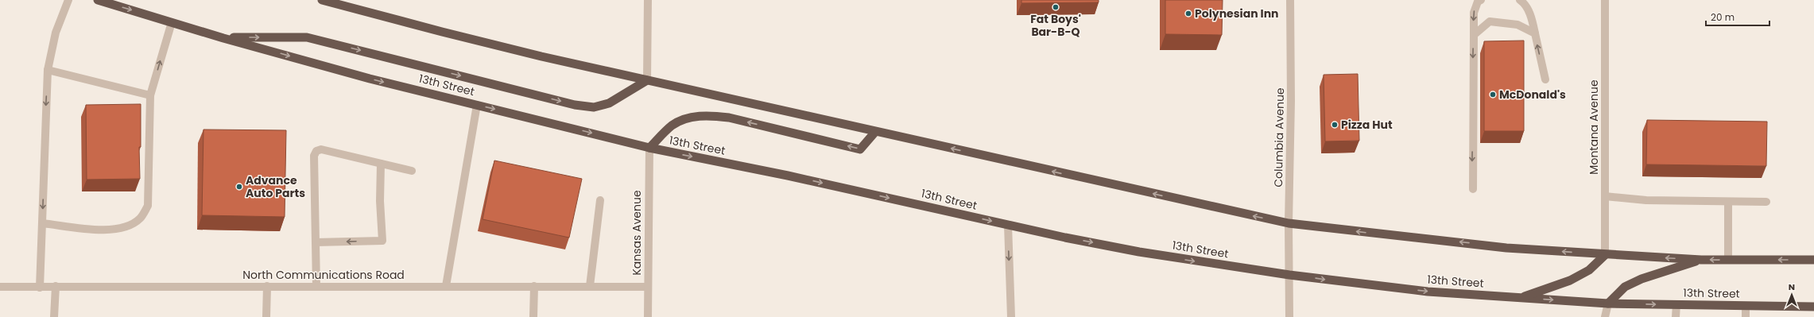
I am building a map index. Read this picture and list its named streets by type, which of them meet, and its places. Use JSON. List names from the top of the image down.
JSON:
{
  "streets": {
    "highway": ["13th Street"],
    "street": [
      "Montana Avenue",
      "Columbia Avenue",
      "Kansas Avenue",
      "North Communications Road"
    ]
  },
  "crossings": [
    ["13th Street", "Columbia Avenue"],
    ["13th Street", "Kansas Avenue"],
    ["Kansas Avenue", "North Communications Road"]
  ],
  "places": [
    "Fat Boys' Bar-B-Q",
    "Polynesian Inn",
    "McDonald's",
    "Pizza Hut",
    "Advance Auto Parts"
  ],
  "scale_bar": "20 m",
  "north": "top"
}
